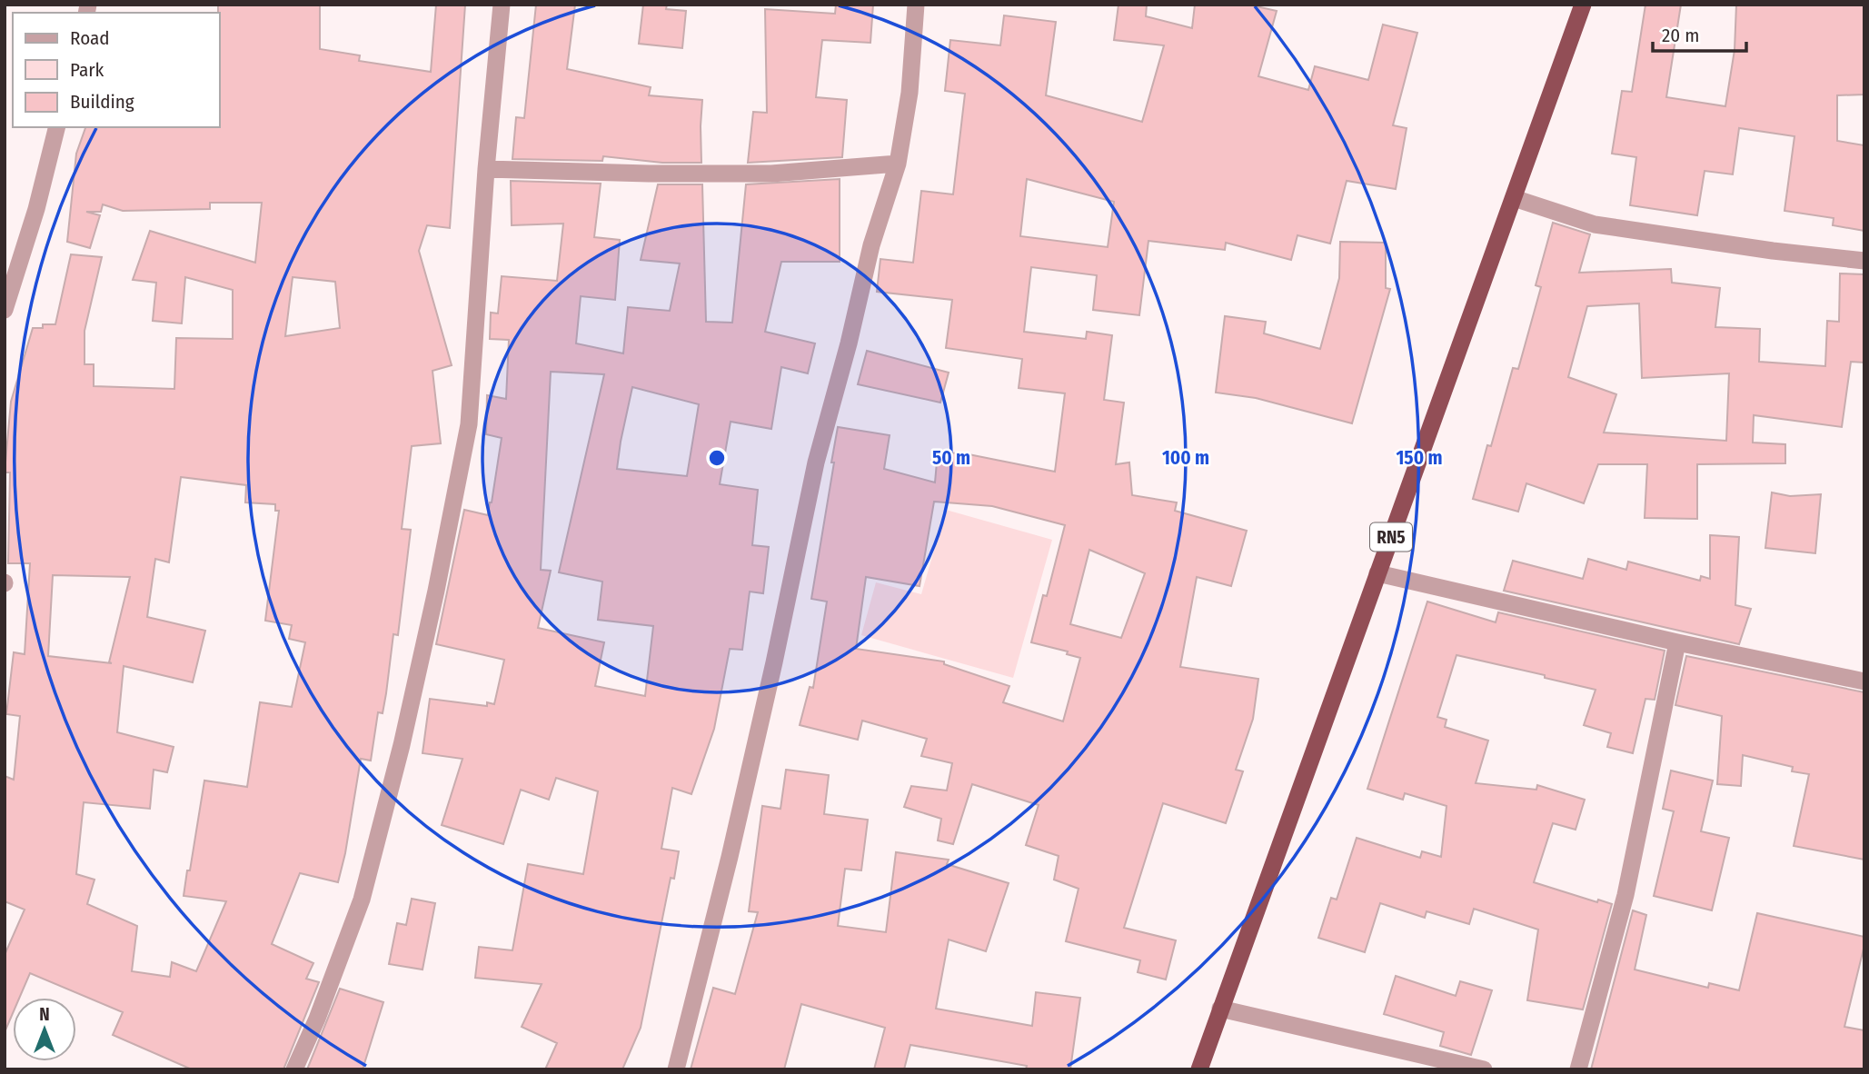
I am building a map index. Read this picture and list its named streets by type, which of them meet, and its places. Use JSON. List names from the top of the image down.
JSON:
{
  "streets": {
    "highway": ["RN5"]
  },
  "legend": ["Road", "Park", "Building"],
  "scale_bar": "20 m",
  "north": "top",
  "rings": ["50 m", "100 m", "150 m"]
}
